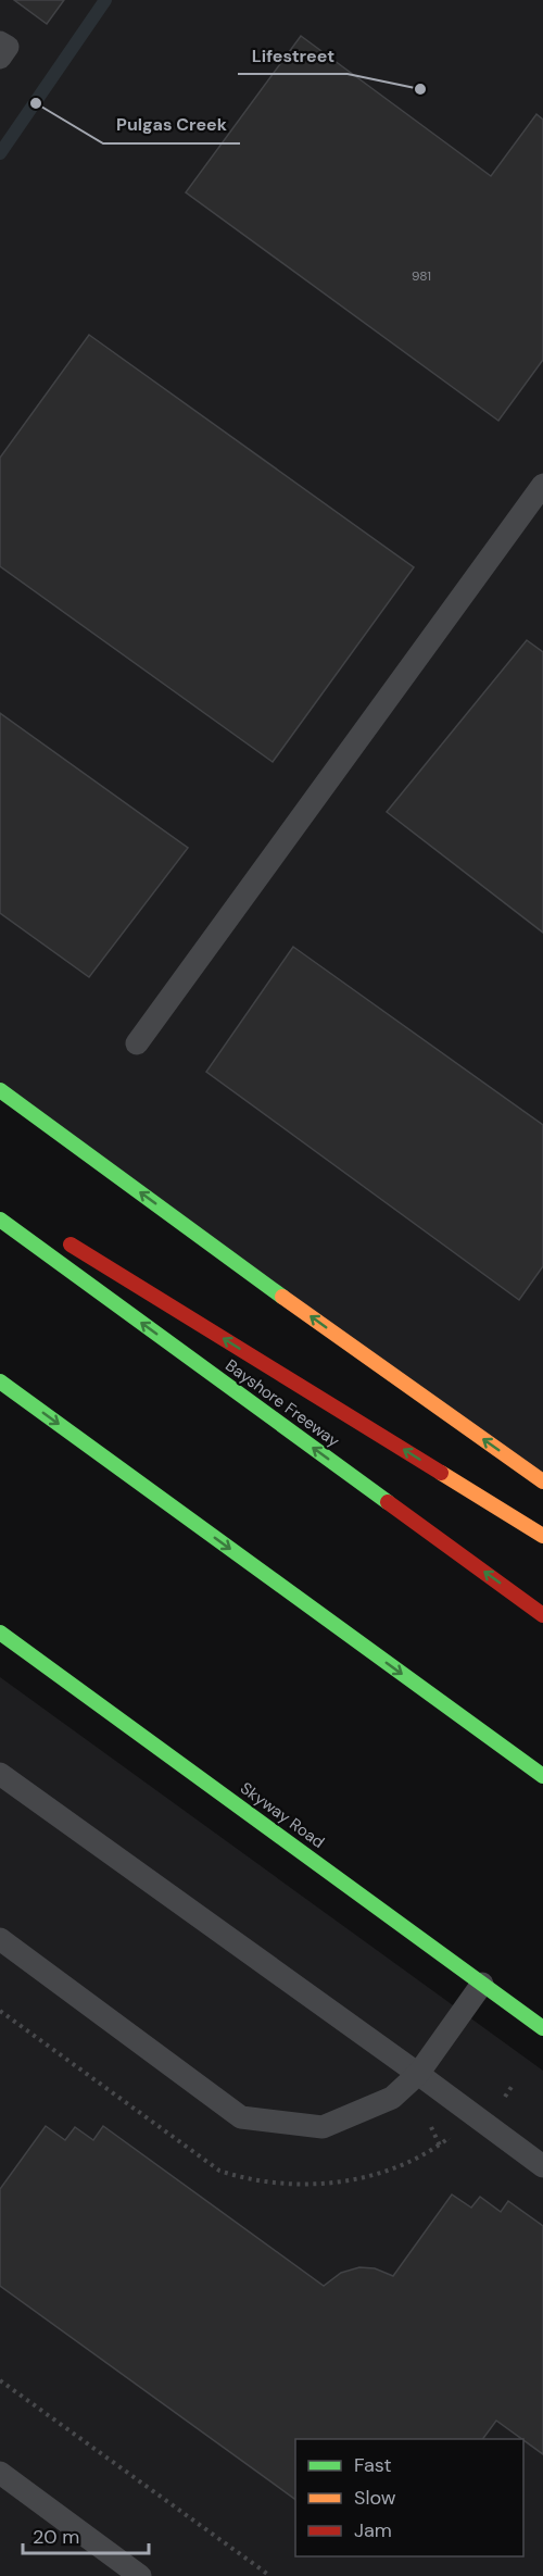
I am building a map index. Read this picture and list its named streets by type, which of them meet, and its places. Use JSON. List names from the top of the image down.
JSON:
{
  "streets": {
    "main road": ["Bayshore Freeway", "Skyway Road"]
  },
  "places": ["Lifestreet", "Pulgas Creek"],
  "house_numbers": ["981"],
  "legend": ["Fast", "Slow", "Jam"],
  "scale_bar": "20 m"
}
